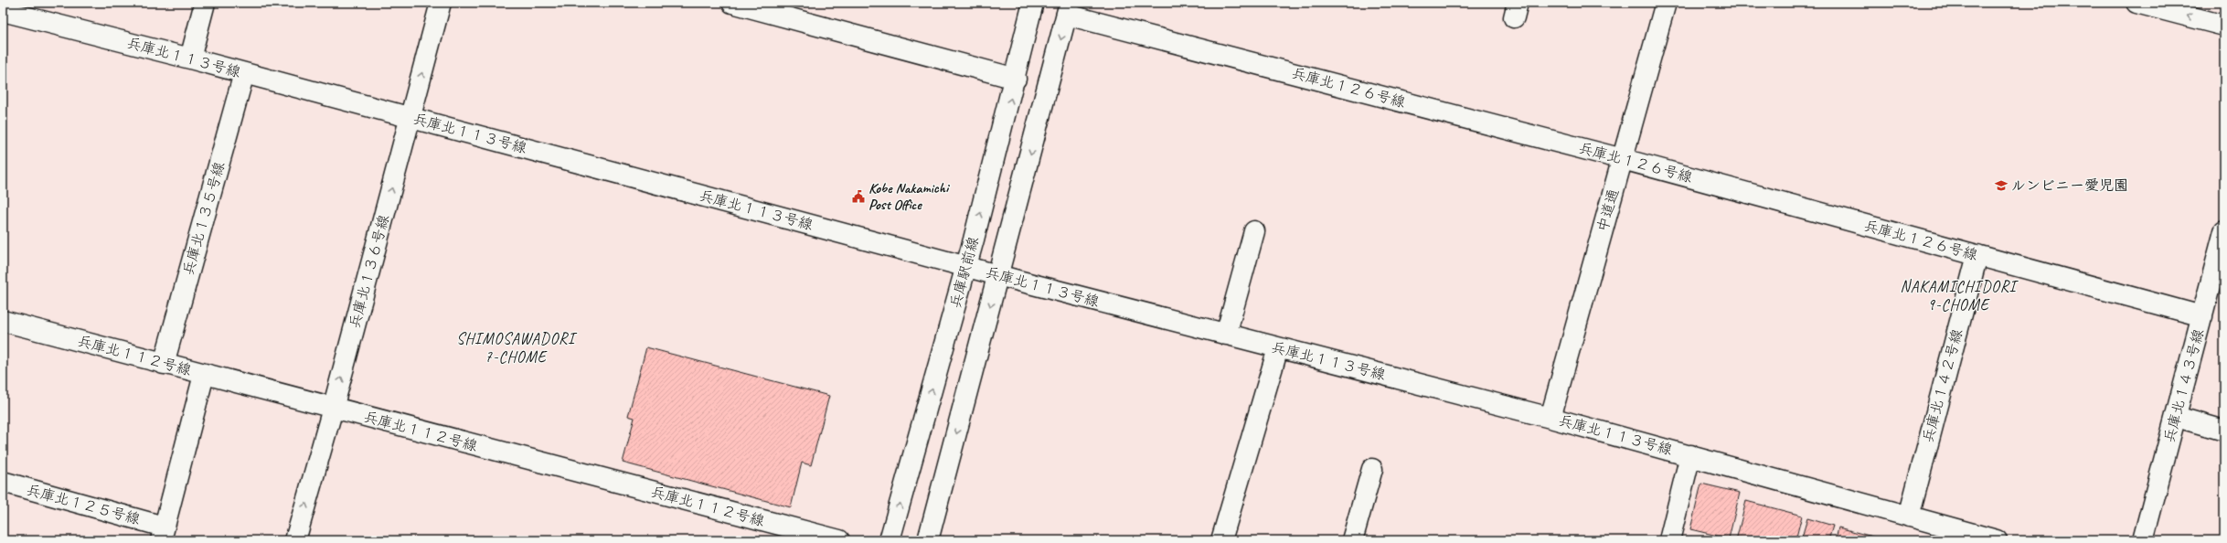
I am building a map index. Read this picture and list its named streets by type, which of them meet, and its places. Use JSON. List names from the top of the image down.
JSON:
{
  "streets": {
    "street": [
      "兵庫北１１３号線",
      "兵庫北１２６号線",
      "中道通",
      "兵庫北１３５号線",
      "兵庫北１３６号線",
      "兵庫駅前線",
      "兵庫北１１２号線",
      "兵庫北１４２号線",
      "兵庫北１４３号線",
      "兵庫北１２５号線"
    ]
  },
  "crossings": [
    ["兵庫北１１３号線", "中道通"],
    ["兵庫北１１３号線", "兵庫北１３５号線"],
    ["兵庫北１１３号線", "兵庫北１３６号線"],
    ["兵庫北１１３号線", "兵庫駅前線"],
    ["兵庫北１１３号線", "兵庫北１４２号線"],
    ["兵庫北１２６号線", "中道通"],
    ["兵庫北１２６号線", "兵庫北１４２号線"],
    ["兵庫北１２６号線", "兵庫北１４３号線"],
    ["兵庫北１３５号線", "兵庫北１１２号線"],
    ["兵庫北１３６号線", "兵庫北１１２号線"]
  ],
  "one_way": ["兵庫北１３６号線"],
  "districts": ["NAKAMICHIDORI 9-CHOME", "SHIMOSAWADORI 7-CHOME"],
  "places": {
    "school or university": ["ルンビニー愛児園"],
    "public building": ["Kobe Nakamichi Post Office"]
  }
}
